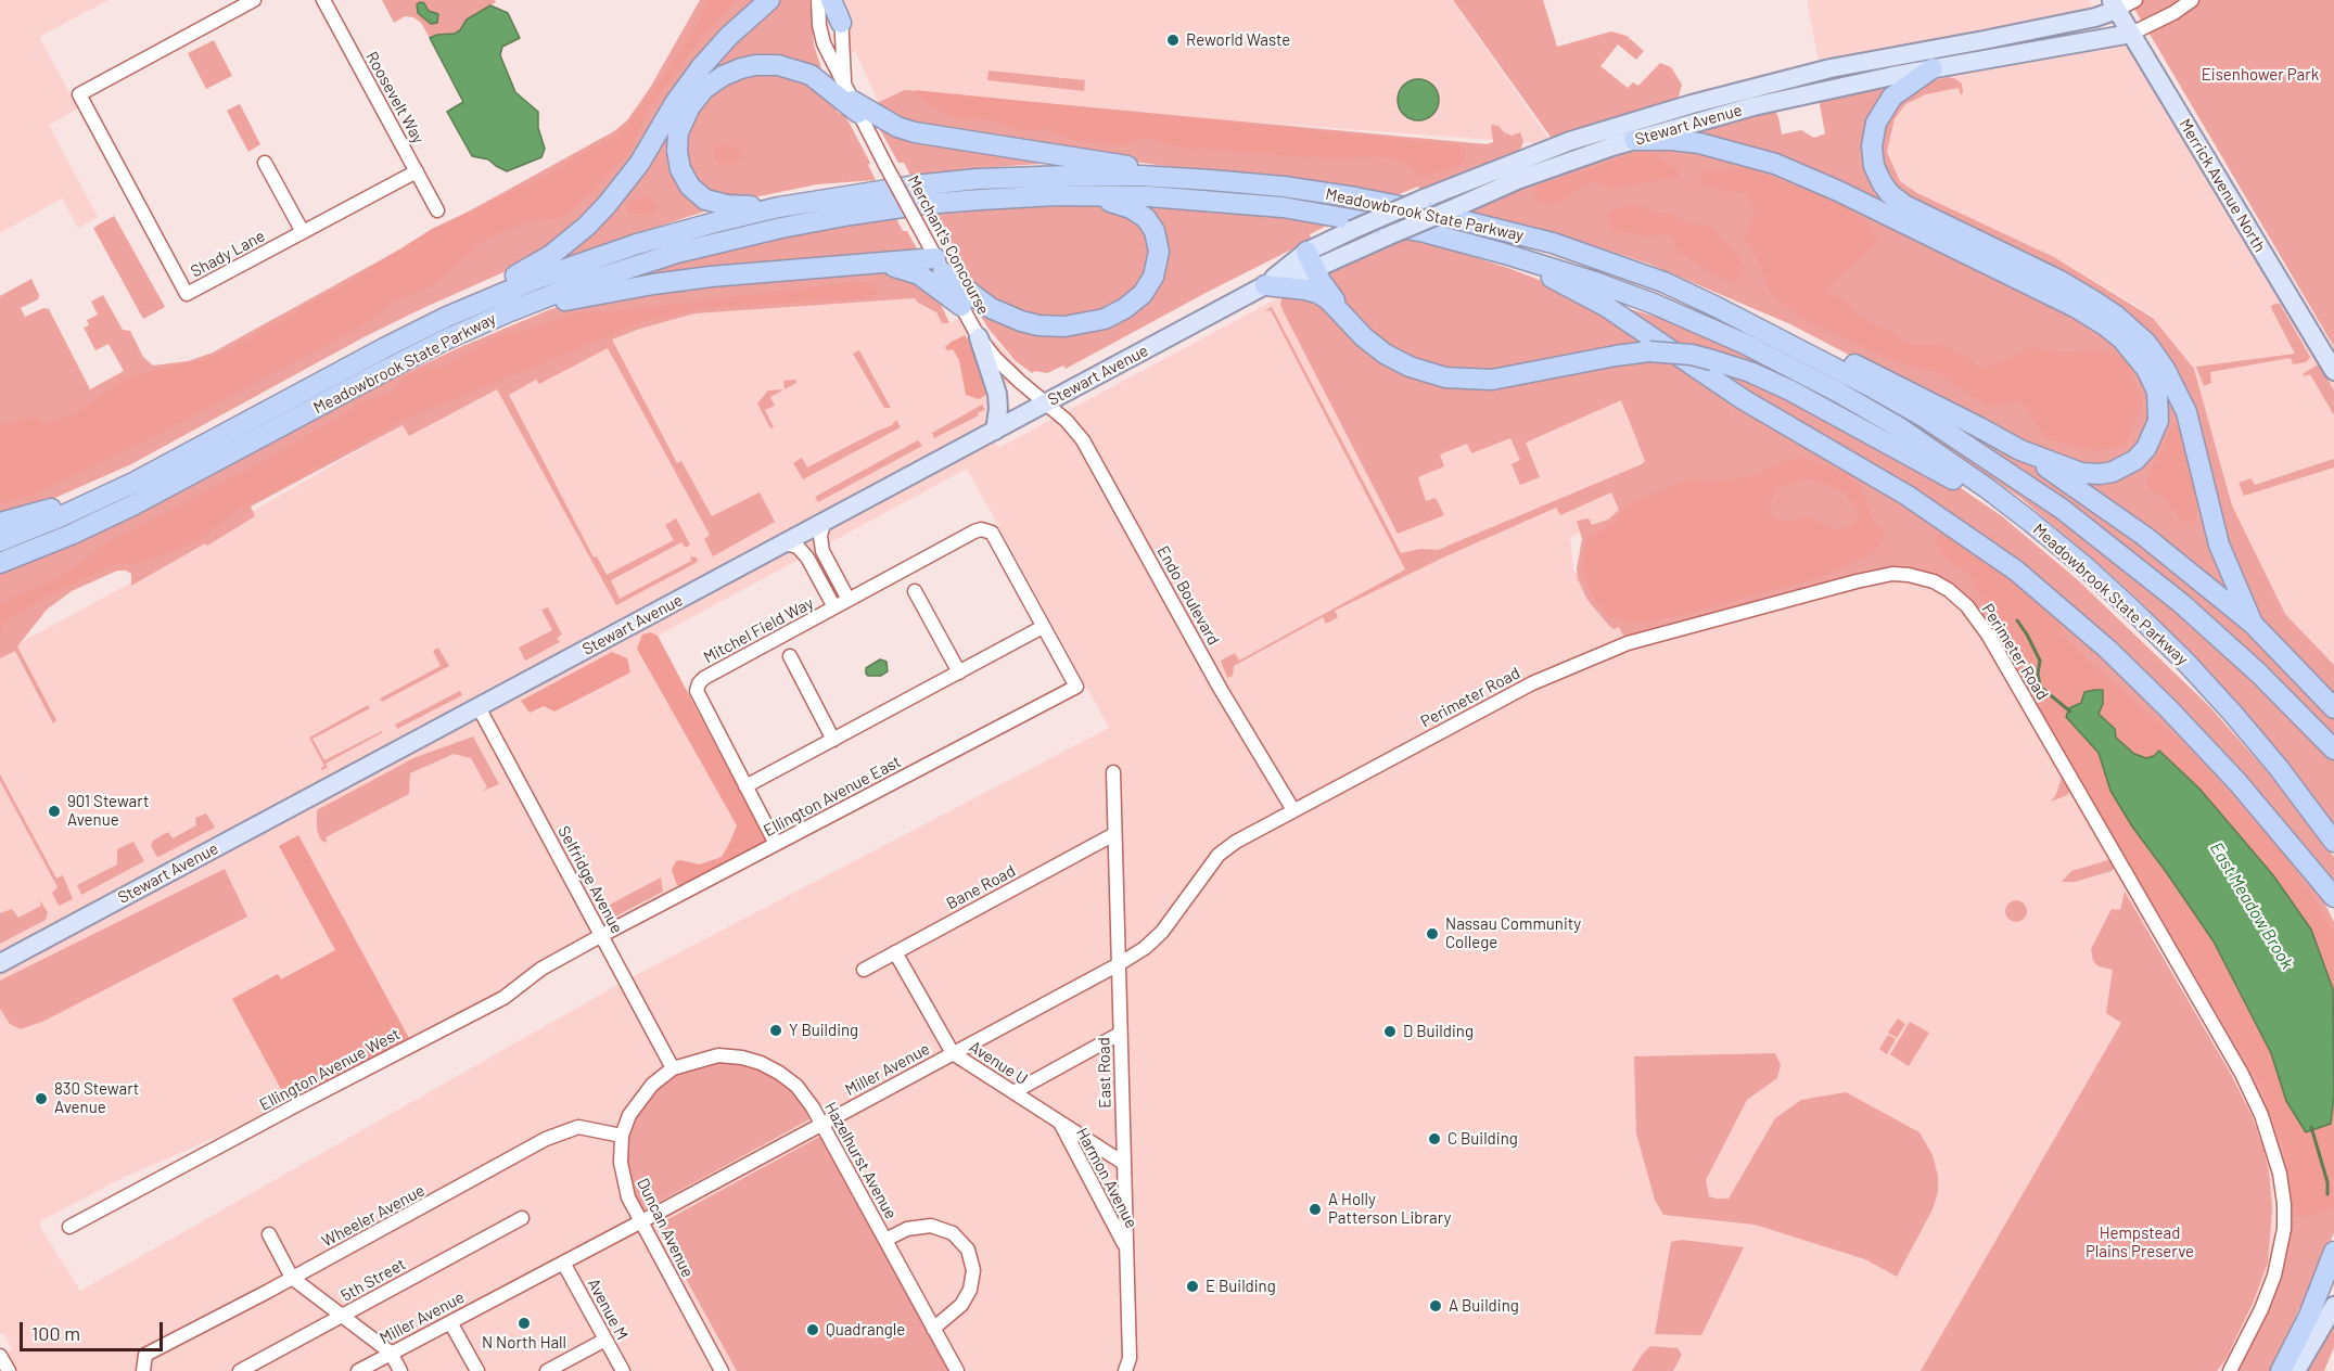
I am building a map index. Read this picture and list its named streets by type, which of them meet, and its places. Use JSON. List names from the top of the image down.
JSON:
{
  "streets": {
    "highway": ["Meadowbrook State Parkway"],
    "main road": ["Stewart Avenue", "Merrick Avenue North"],
    "street": [
      "Roosevelt Way",
      "Merchant's Concourse",
      "Shady Lane",
      "Endo Boulevard",
      "Mitchel Field Way",
      "Perimeter Road",
      "Ellington Avenue East",
      "Selfridge Avenue",
      "Bane Road",
      "Avenue U",
      "Ellington Avenue West",
      "Miller Avenue",
      "East Road",
      "Hazelhurst Avenue",
      "Harmon Avenue",
      "Wheeler Avenue",
      "Duncan Avenue",
      "5th Street",
      "Avenue M"
    ]
  },
  "crossings": [
    ["Roosevelt Way", "Shady Lane"],
    ["Stewart Avenue", "Merrick Avenue North"],
    ["Stewart Avenue", "Merchant's Concourse"],
    ["Stewart Avenue", "Endo Boulevard"],
    ["Stewart Avenue", "Mitchel Field Way"],
    ["Stewart Avenue", "Selfridge Avenue"],
    ["Merchant's Concourse", "Endo Boulevard"],
    ["Endo Boulevard", "Perimeter Road"],
    ["Endo Boulevard", "Miller Avenue"],
    ["Mitchel Field Way", "Ellington Avenue East"],
    ["Perimeter Road", "Miller Avenue"],
    ["Ellington Avenue East", "Selfridge Avenue"],
    ["Ellington Avenue East", "Ellington Avenue West"],
    ["Selfridge Avenue", "Ellington Avenue West"],
    ["Selfridge Avenue", "Hazelhurst Avenue"],
    ["Selfridge Avenue", "Duncan Avenue"],
    ["Bane Road", "Avenue U"],
    ["Bane Road", "East Road"],
    ["Avenue U", "Miller Avenue"],
    ["Avenue U", "East Road"],
    ["Avenue U", "Harmon Avenue"],
    ["Miller Avenue", "East Road"],
    ["Miller Avenue", "Hazelhurst Avenue"],
    ["Miller Avenue", "Duncan Avenue"],
    ["Miller Avenue", "Avenue M"],
    ["East Road", "Harmon Avenue"],
    ["Hazelhurst Avenue", "Duncan Avenue"],
    ["Wheeler Avenue", "Duncan Avenue"]
  ],
  "water": ["East Meadow Brook"],
  "parks": ["Eisenhower Park", "Hempstead Plains Preserve"],
  "places": [
    "Reworld Waste",
    "901 Stewart Avenue",
    "Nassau Community College",
    "Y Building",
    "D Building",
    "830 Stewart Avenue",
    "C Building",
    "A Holly Patterson Library",
    "E Building",
    "A Building",
    "N North Hall",
    "Quadrangle"
  ],
  "scale_bar": "100 m"
}
